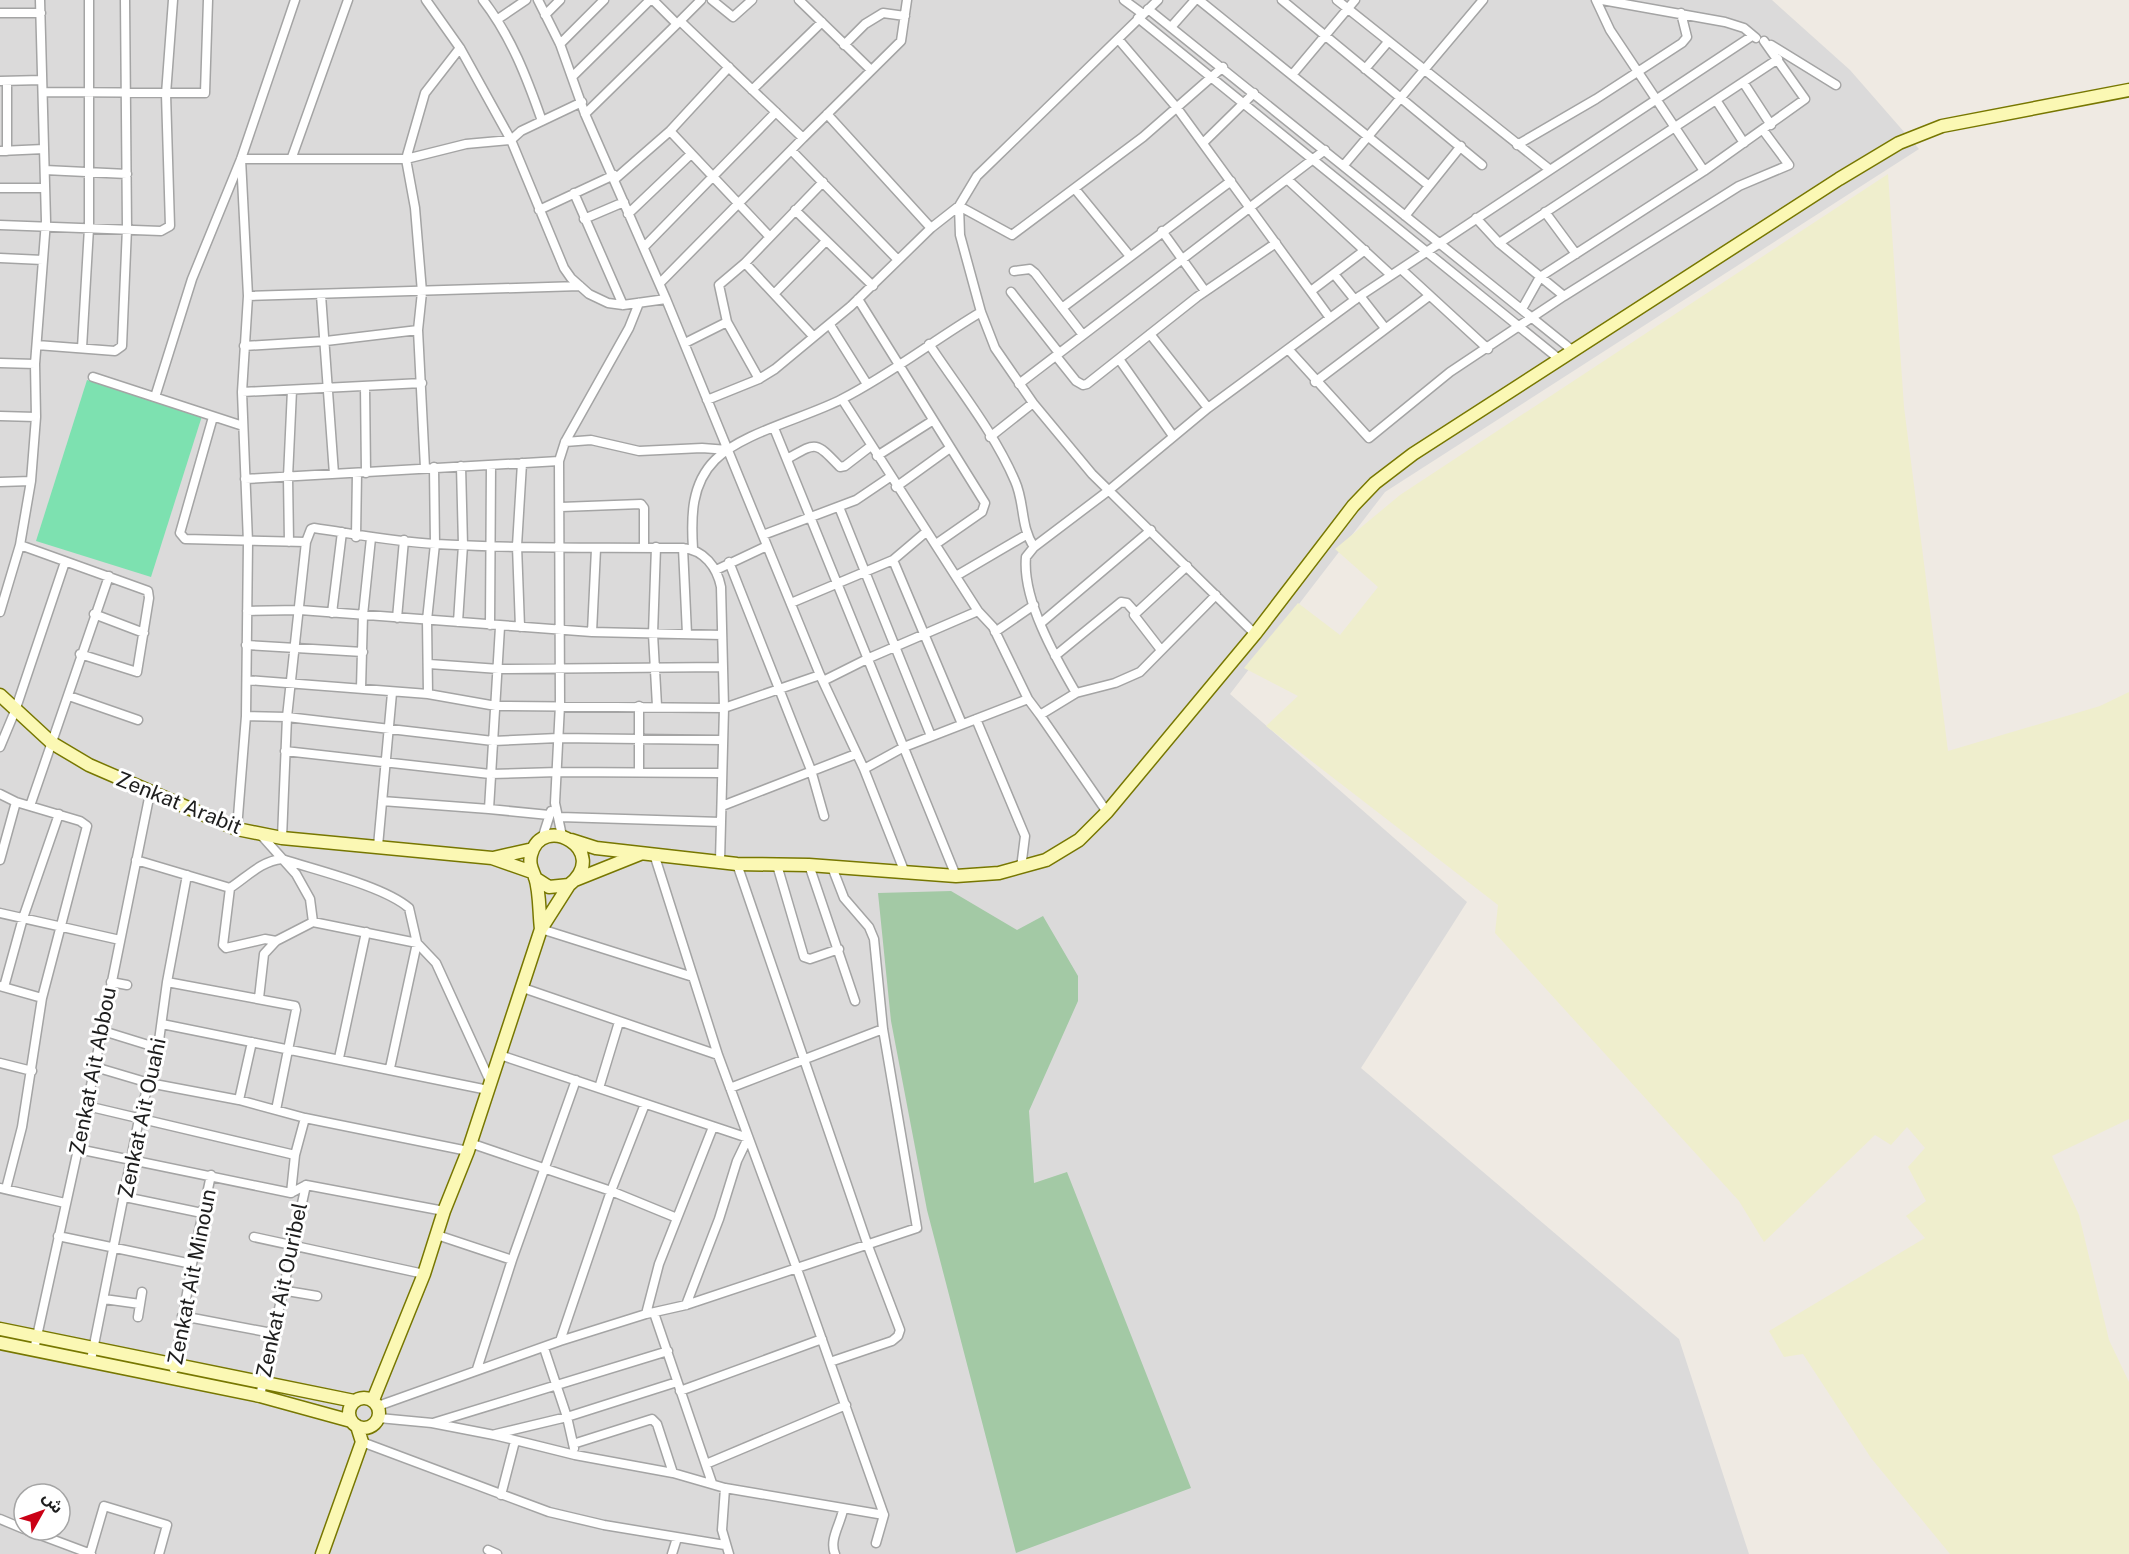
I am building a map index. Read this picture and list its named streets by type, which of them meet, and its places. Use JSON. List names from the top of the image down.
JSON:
{
  "streets": {
    "main road": ["Zenkat Arabit"],
    "street": [
      "Zenkat Ait Abbou",
      "Zenkat Ait Ouahi",
      "Zenkat Ait Minoun",
      "Zenkat Ait Ouribel"
    ]
  },
  "crossings": [
    ["Zenkat Arabit", "Zenkat Ait Abbou"]
  ],
  "north": "top right"
}
